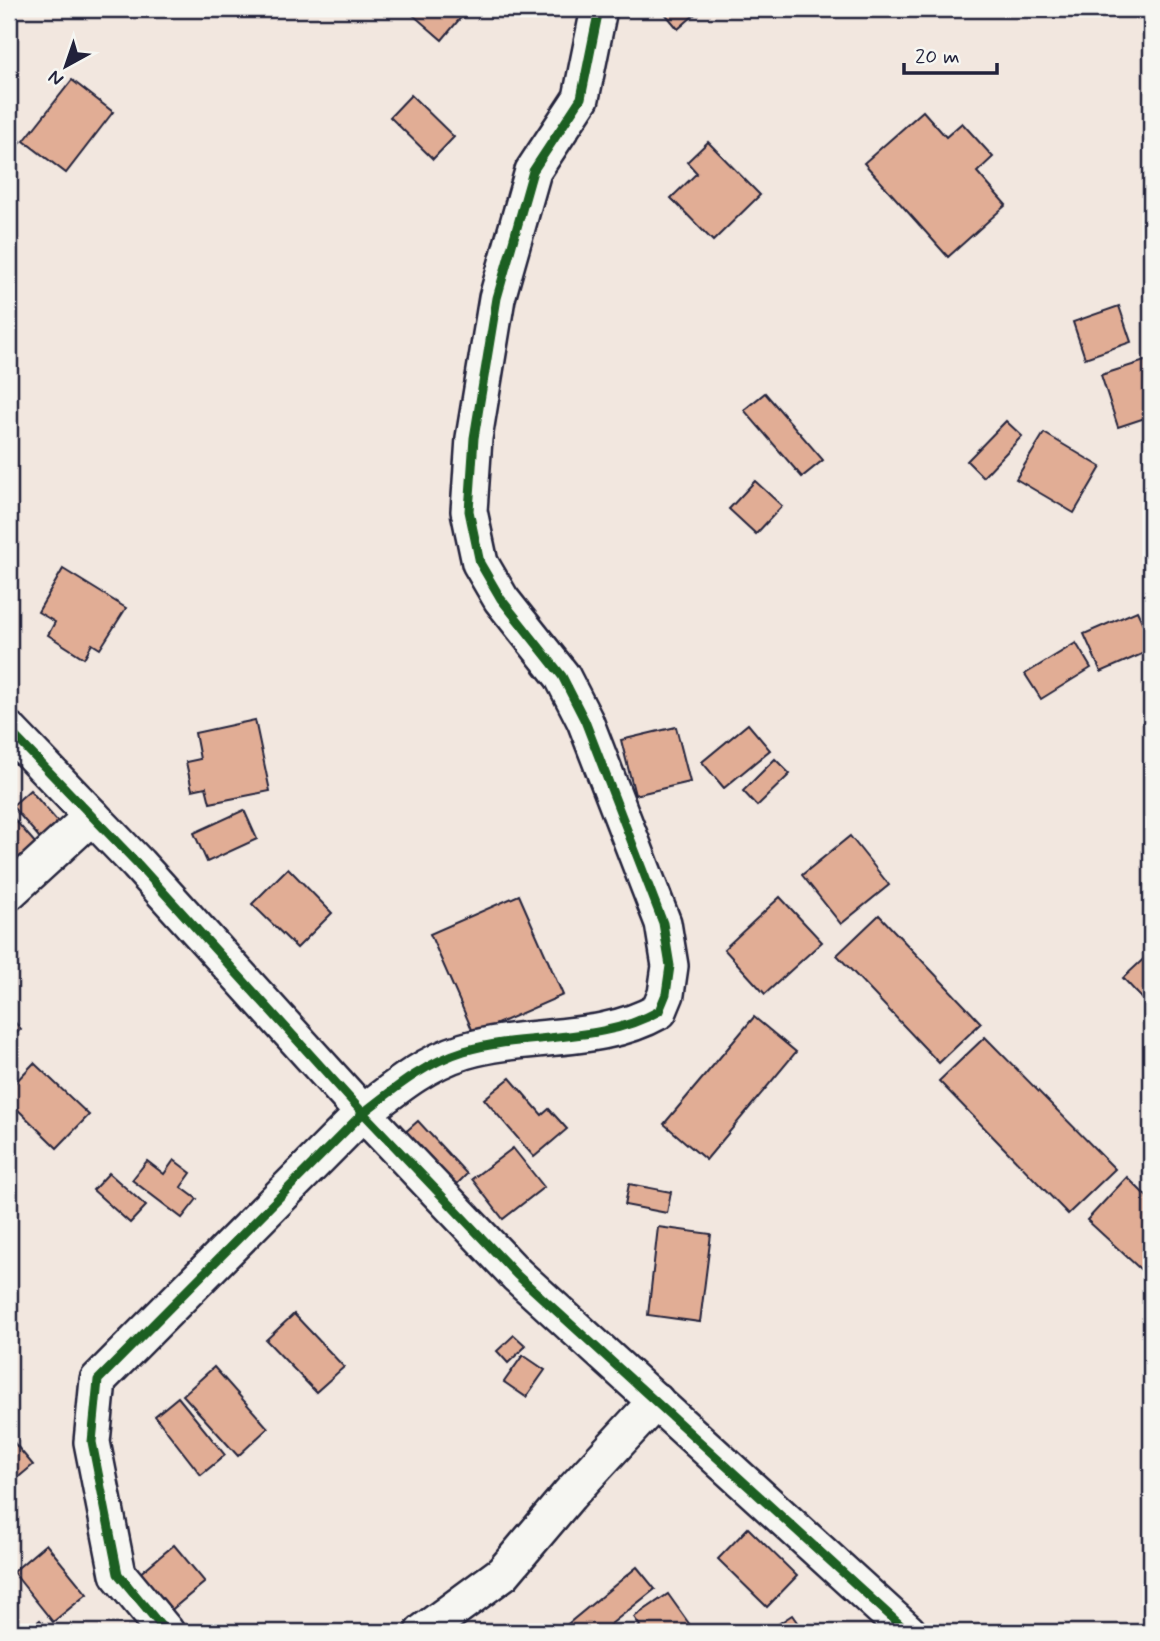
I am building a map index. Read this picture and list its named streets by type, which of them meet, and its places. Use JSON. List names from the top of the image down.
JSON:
{
  "scale_bar": "20 m",
  "north": "bottom left"
}
